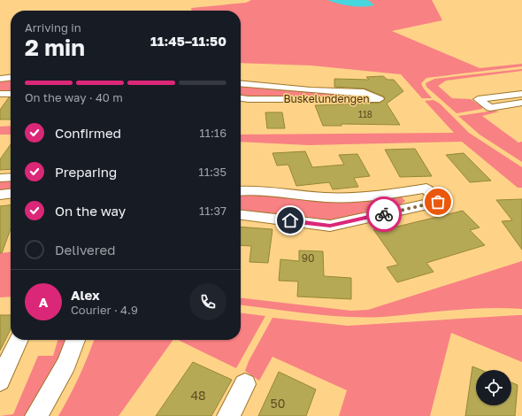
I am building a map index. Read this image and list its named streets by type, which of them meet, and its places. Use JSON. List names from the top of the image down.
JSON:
{
  "streets": {
    "street": ["Buskelundengen"]
  },
  "house_numbers": [
    "118",
    "90",
    "48",
    "50"
  ],
  "page": {
    "heading": ["2 min", "Arriving in", "11:45–11:50"],
    "panel": ["Alex", "Courier · 4.9"],
    "bar": "On the way · 40 m",
    "list": [
      ["Confirmed", "11:16"],
      ["Preparing", "11:35"],
      ["On the way", "11:37"],
      "Delivered"
    ],
    "round": "A"
  }
}
